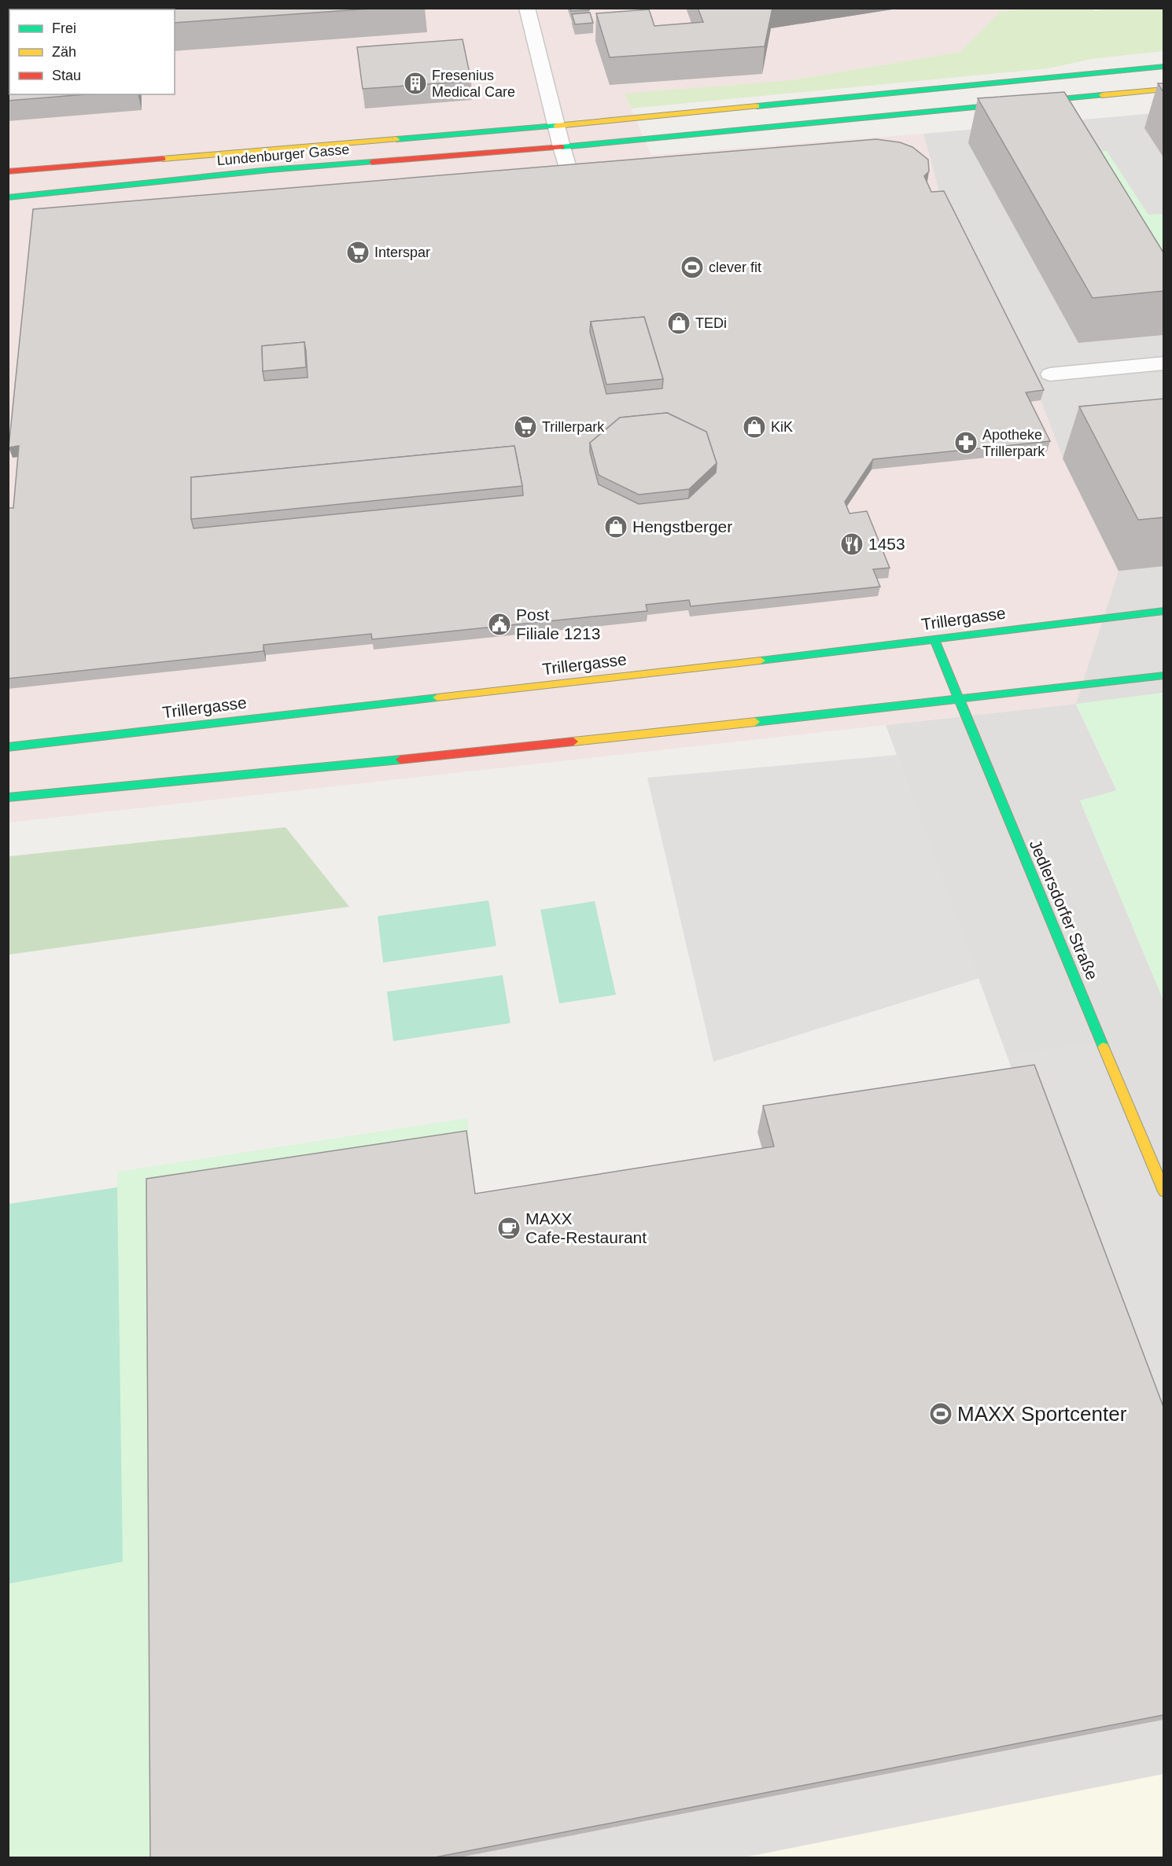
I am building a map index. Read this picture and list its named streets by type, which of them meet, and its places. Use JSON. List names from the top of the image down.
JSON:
{
  "streets": {
    "main road": ["Lundenburger Gasse", "Trillergasse", "Jedlersdorfer Straße"]
  },
  "crossings": [
    ["Trillergasse", "Jedlersdorfer Straße"]
  ],
  "places": {
    "building": ["Fresenius Medical Care"],
    "supermarket": ["Interspar", "Trillerpark"],
    "sports": ["clever fit", "MAXX Sportcenter"],
    "shop": ["TEDi", "KiK", "Hengstberger"],
    "pharmacy": ["Apotheke Trillerpark"],
    "restaurant": ["1453"],
    "public building": ["Post Filiale 1213"],
    "cafe": ["MAXX Cafe-Restaurant"]
  },
  "legend": ["Frei", "Zäh", "Stau"]
}
